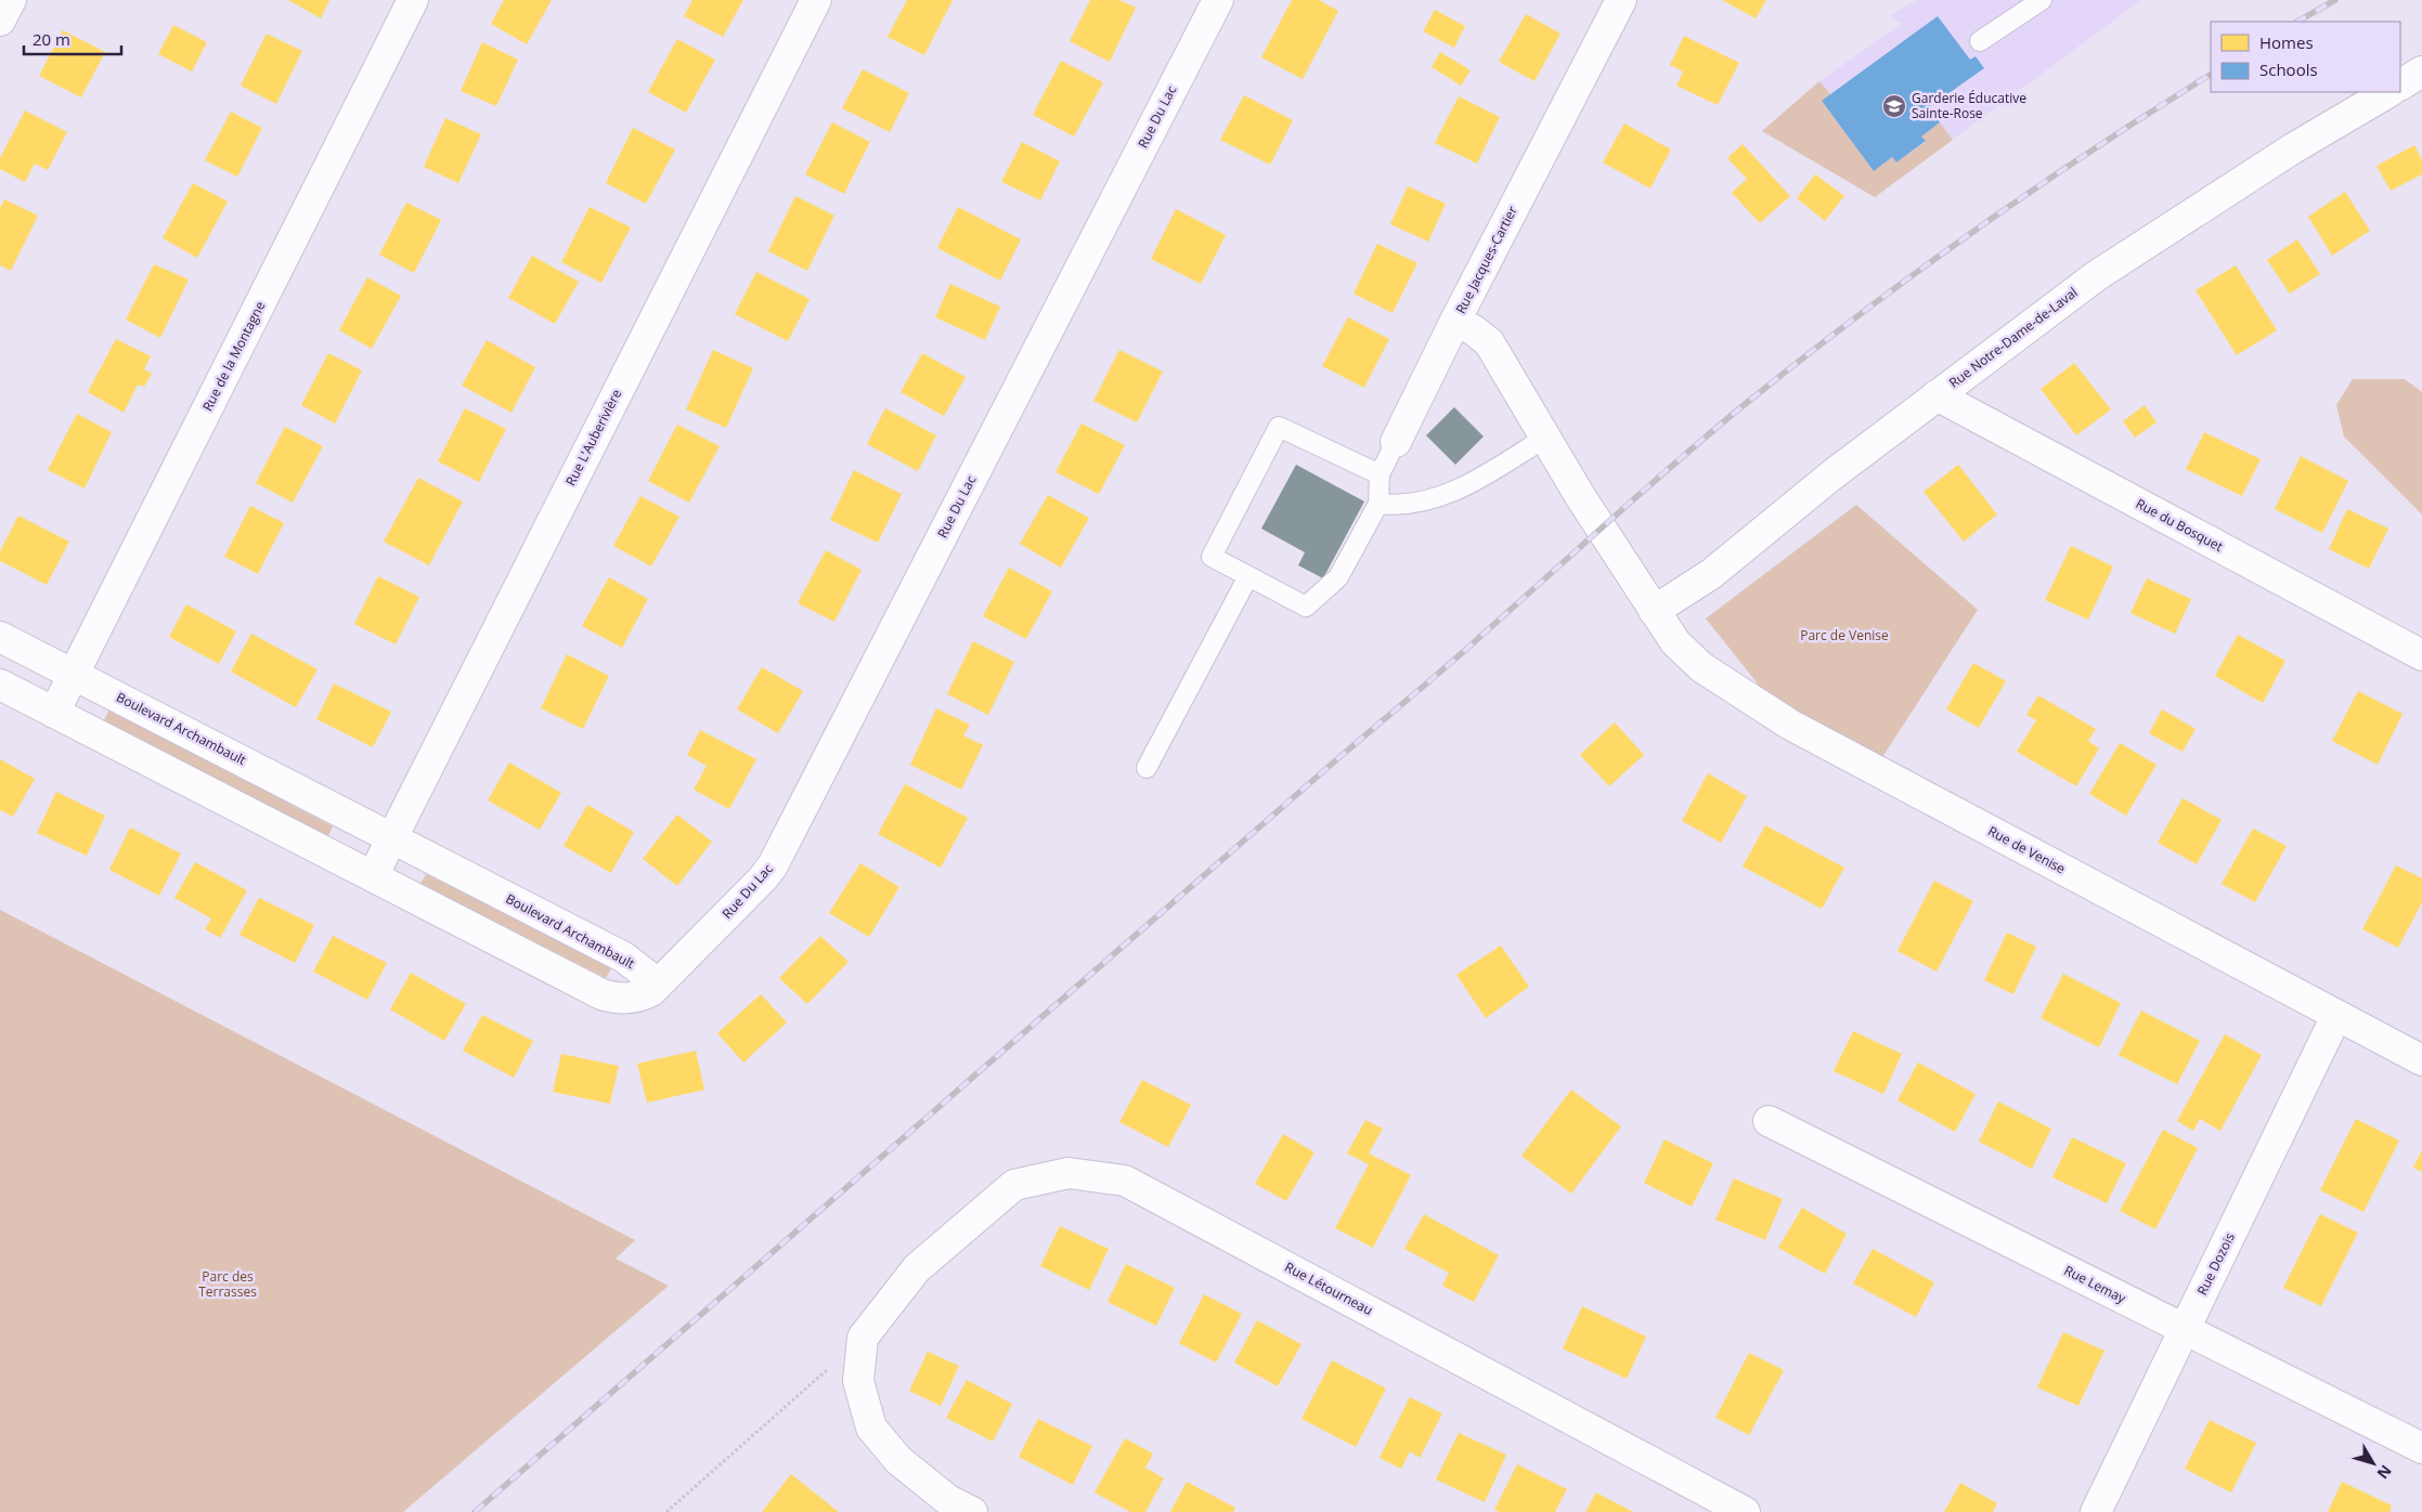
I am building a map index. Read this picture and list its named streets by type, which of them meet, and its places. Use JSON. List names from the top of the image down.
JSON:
{
  "streets": {
    "street": [
      "Rue Du Lac",
      "Rue Jacques-Cartier",
      "Rue Notre-Dame-de-Laval",
      "Rue de la Montagne",
      "Rue L'Auberivière",
      "Rue du Bosquet",
      "Boulevard Archambault",
      "Rue de Venise",
      "Rue Dozois",
      "Rue Lemay",
      "Rue Létourneau"
    ]
  },
  "crossings": [
    ["Rue Du Lac", "Boulevard Archambault"],
    ["Rue Jacques-Cartier", "Rue Notre-Dame-de-Laval"],
    ["Rue Jacques-Cartier", "Rue de Venise"],
    ["Rue Notre-Dame-de-Laval", "Rue du Bosquet"],
    ["Rue Notre-Dame-de-Laval", "Rue de Venise"],
    ["Rue de la Montagne", "Boulevard Archambault"],
    ["Rue L'Auberivière", "Boulevard Archambault"],
    ["Rue de Venise", "Rue Dozois"],
    ["Rue Dozois", "Rue Lemay"]
  ],
  "parks": ["Parc de Venise", "Parc des Terrasses"],
  "places": {
    "school or university": ["Garderie Éducative Sainte-Rose"]
  },
  "legend": ["Homes", "Schools"],
  "scale_bar": "20 m",
  "north": "bottom right"
}
